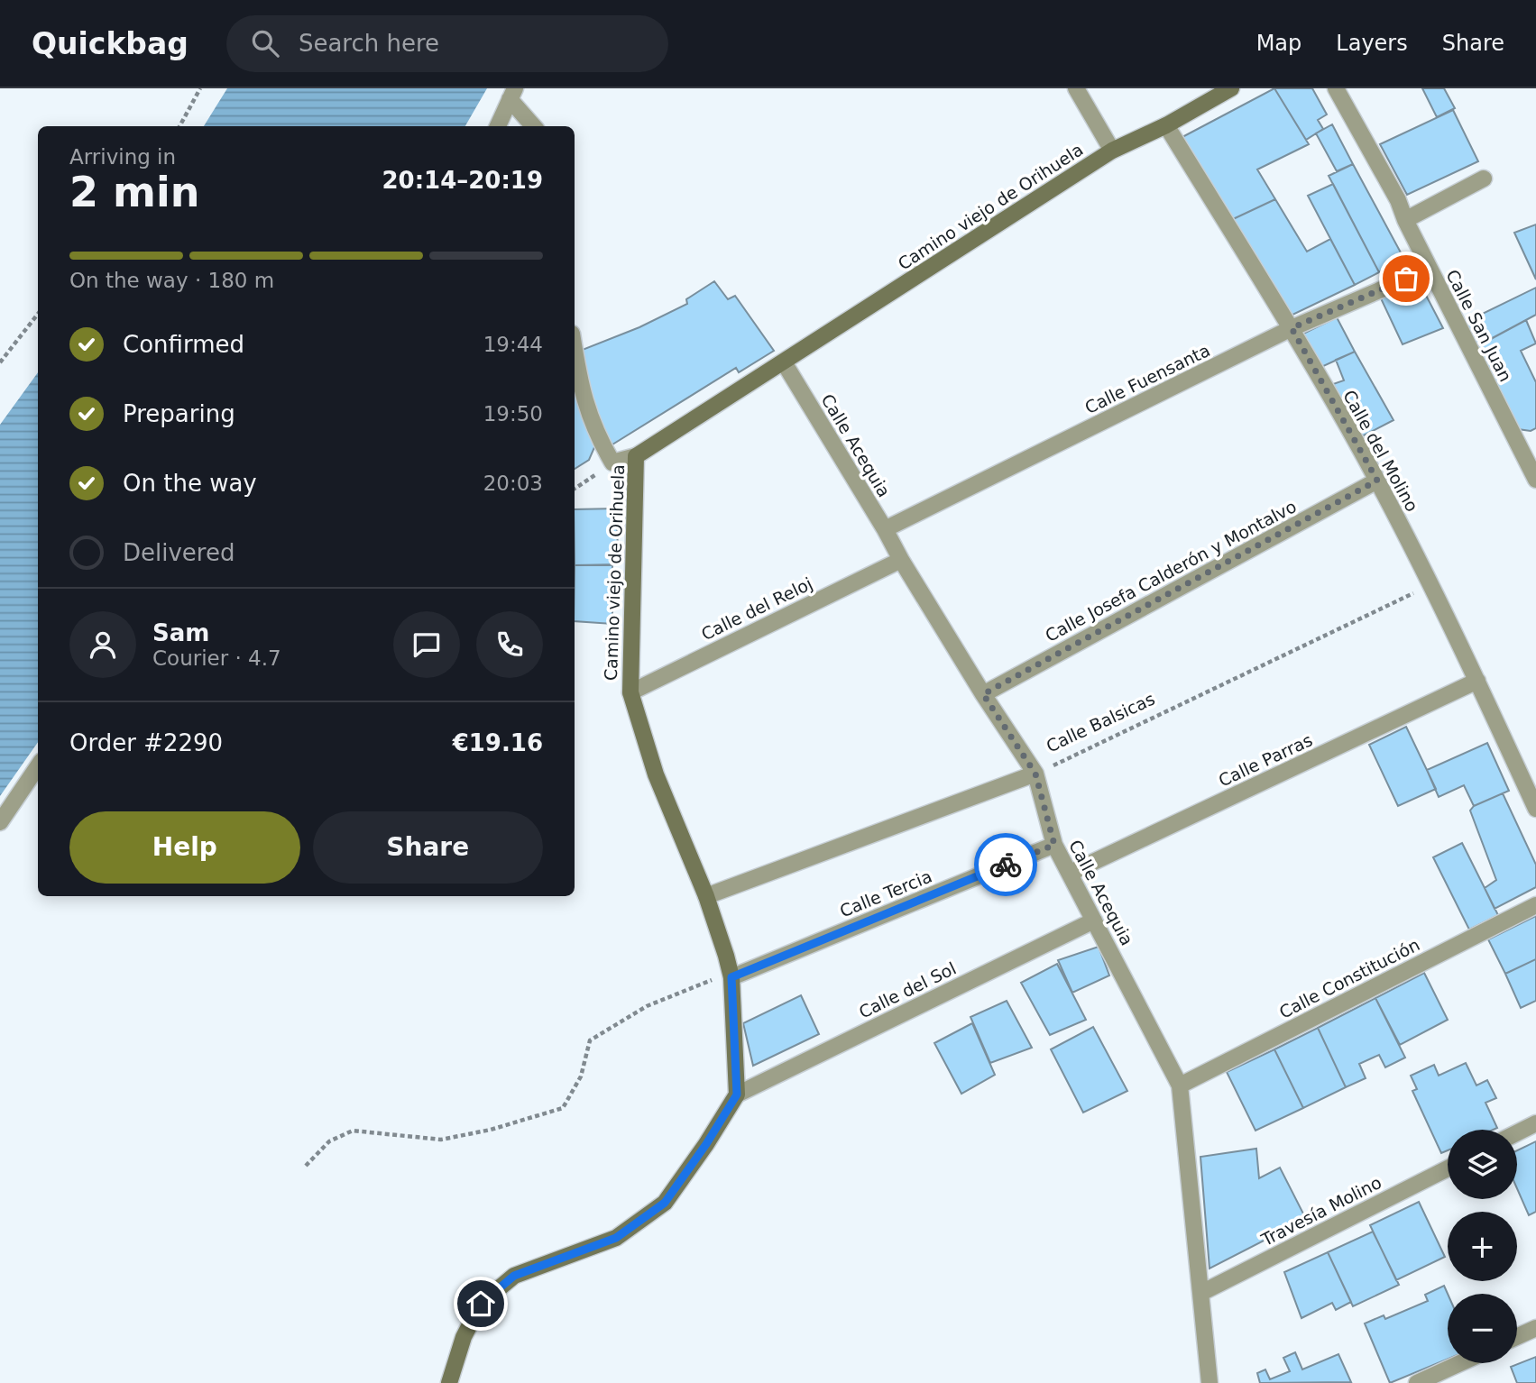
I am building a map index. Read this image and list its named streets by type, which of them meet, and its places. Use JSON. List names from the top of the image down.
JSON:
{
  "streets": {
    "main road": ["Camino viejo de Orihuela"],
    "street": [
      "Calle San Juan",
      "Calle Fuensanta",
      "Calle Acequia",
      "Calle del Molino",
      "Calle Josefa Calderón y Montalvo",
      "Calle del Reloj",
      "Calle Balsicas",
      "Calle Parras",
      "Calle Tercia",
      "Calle Constitución",
      "Calle del Sol",
      "Travesía Molino"
    ]
  },
  "crossings": [
    ["Camino viejo de Orihuela", "Calle Acequia"],
    ["Camino viejo de Orihuela", "Calle del Molino"],
    ["Camino viejo de Orihuela", "Calle del Reloj"],
    ["Camino viejo de Orihuela", "Calle Balsicas"],
    ["Camino viejo de Orihuela", "Calle Tercia"],
    ["Camino viejo de Orihuela", "Calle del Sol"],
    ["Calle San Juan", "Calle Fuensanta"],
    ["Calle Fuensanta", "Calle Acequia"],
    ["Calle Fuensanta", "Calle del Molino"],
    ["Calle Acequia", "Calle Josefa Calderón y Montalvo"],
    ["Calle Acequia", "Calle del Reloj"],
    ["Calle Acequia", "Calle Balsicas"],
    ["Calle Acequia", "Calle Parras"],
    ["Calle Acequia", "Calle Tercia"],
    ["Calle Acequia", "Calle Constitución"],
    ["Calle Acequia", "Calle del Sol"],
    ["Calle Acequia", "Travesía Molino"],
    ["Calle del Molino", "Calle Josefa Calderón y Montalvo"],
    ["Calle del Molino", "Calle Balsicas"],
    ["Calle del Molino", "Calle Parras"]
  ],
  "page": {
    "header": "Quickbag",
    "search": "Search here",
    "nav": ["Map", "Layers", "Share"],
    "heading": ["2 min", "Arriving in", "20:14–20:19"],
    "panel": [
      "Sam",
      "Courier · 4.7",
      "Order #2290",
      "€19.16"
    ],
    "bar": "On the way · 180 m",
    "list": [
      ["Confirmed", "19:44"],
      ["Preparing", "19:50"],
      ["On the way", "20:03"],
      "Delivered"
    ],
    "buttons": ["Help", "Share"],
    "map_buttons": ["+", "−"]
  }
}
